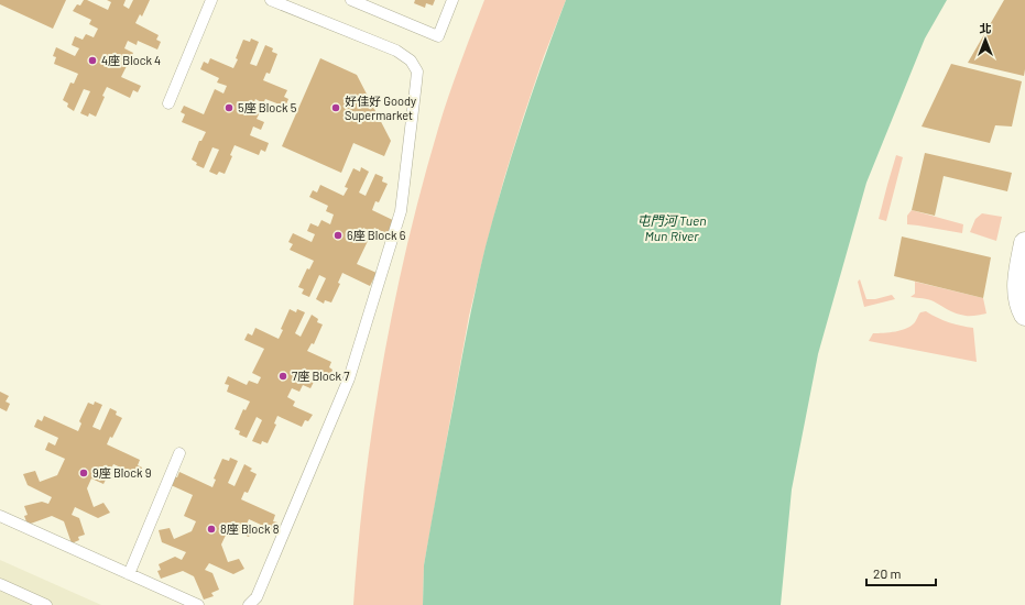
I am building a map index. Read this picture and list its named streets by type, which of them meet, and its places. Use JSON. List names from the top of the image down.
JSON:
{
  "water": ["屯門河 Tuen Mun River"],
  "places": [
    "4座 Block 4",
    "5座 Block 5",
    "好佳好 Goody Supermarket",
    "6座 Block 6",
    "7座 Block 7",
    "9座 Block 9",
    "8座 Block 8"
  ],
  "scale_bar": "20 m",
  "north": "top"
}
